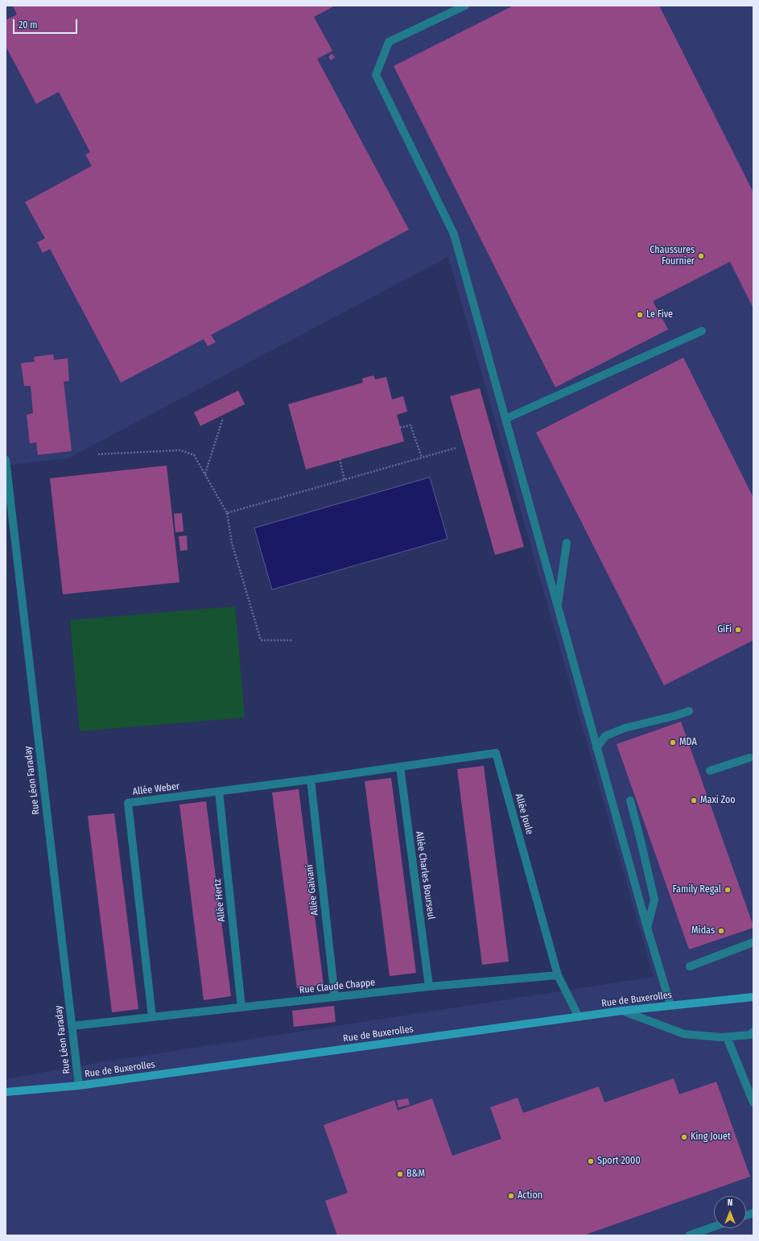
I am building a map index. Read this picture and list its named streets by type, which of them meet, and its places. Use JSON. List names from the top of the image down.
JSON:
{
  "streets": {
    "street": [
      "Rue Léon Faraday",
      "Allée Weber",
      "Allée Joule",
      "Allée Charles Bourseul",
      "Allée Galvani",
      "Allée Hertz",
      "Rue Claude Chappe",
      "Rue de Buxerolles"
    ]
  },
  "crossings": [
    ["Rue Léon Faraday", "Rue Claude Chappe"],
    ["Rue Léon Faraday", "Rue de Buxerolles"],
    ["Allée Weber", "Allée Joule"],
    ["Allée Weber", "Allée Charles Bourseul"],
    ["Allée Weber", "Allée Galvani"],
    ["Allée Weber", "Allée Hertz"],
    ["Allée Weber", "Rue Claude Chappe"],
    ["Allée Joule", "Allée Charles Bourseul"],
    ["Allée Joule", "Rue Claude Chappe"],
    ["Allée Charles Bourseul", "Rue Claude Chappe"],
    ["Allée Galvani", "Rue Claude Chappe"],
    ["Allée Hertz", "Rue Claude Chappe"]
  ],
  "places": [
    "Chaussures Fournier",
    "Le Five",
    "GiFi",
    "MDA",
    "Maxi Zoo",
    "Family Regal",
    "Midas",
    "King Jouet",
    "Sport 2000",
    "B&M",
    "Action"
  ],
  "scale_bar": "20 m",
  "north": "top"
}
